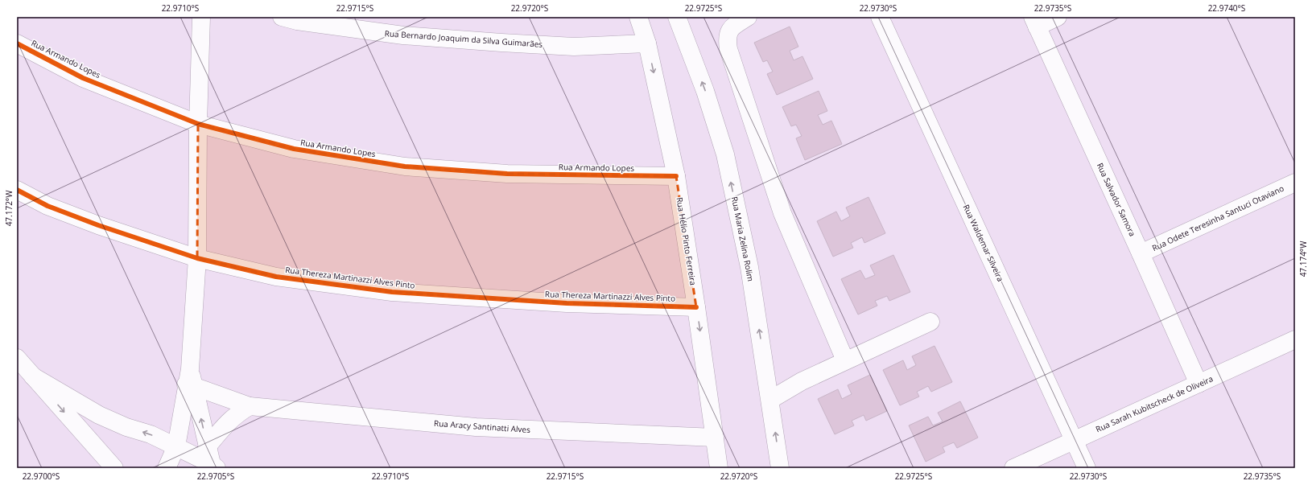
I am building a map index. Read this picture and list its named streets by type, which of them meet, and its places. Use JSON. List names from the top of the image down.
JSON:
{
  "streets": {
    "street": [
      "Rua Bernardo Joaquim da Silva Guimarães",
      "Rua Armando Lopes",
      "Rua Salvador Samora",
      "Rua Odete Teresinha Santuci Otaviano",
      "Rua Maria Zelina Rolim",
      "Rua Hélio Pinto Ferreira",
      "Rua Waldemar Silveira",
      "Rua Thereza Martinazzi Alves Pinto",
      "Rua Sarah Kubitscheck de Oliveira",
      "Rua Aracy Santinatti Alves"
    ]
  },
  "crossings": [
    ["Rua Bernardo Joaquim da Silva Guimarães", "Rua Hélio Pinto Ferreira"],
    ["Rua Armando Lopes", "Rua Hélio Pinto Ferreira"],
    ["Rua Salvador Samora", "Rua Odete Teresinha Santuci Otaviano"],
    ["Rua Salvador Samora", "Rua Sarah Kubitscheck de Oliveira"],
    ["Rua Hélio Pinto Ferreira", "Rua Thereza Martinazzi Alves Pinto"],
    ["Rua Hélio Pinto Ferreira", "Rua Aracy Santinatti Alves"],
    ["Rua Waldemar Silveira", "Rua Sarah Kubitscheck de Oliveira"]
  ],
  "coordinates": [
    "22.9710°S",
    "22.9715°S",
    "22.9720°S",
    "22.9725°S",
    "22.9730°S",
    "22.9735°S",
    "22.9740°S",
    "47.172°W",
    "47.174°W",
    "22.9700°S",
    "22.9705°S"
  ]
}
